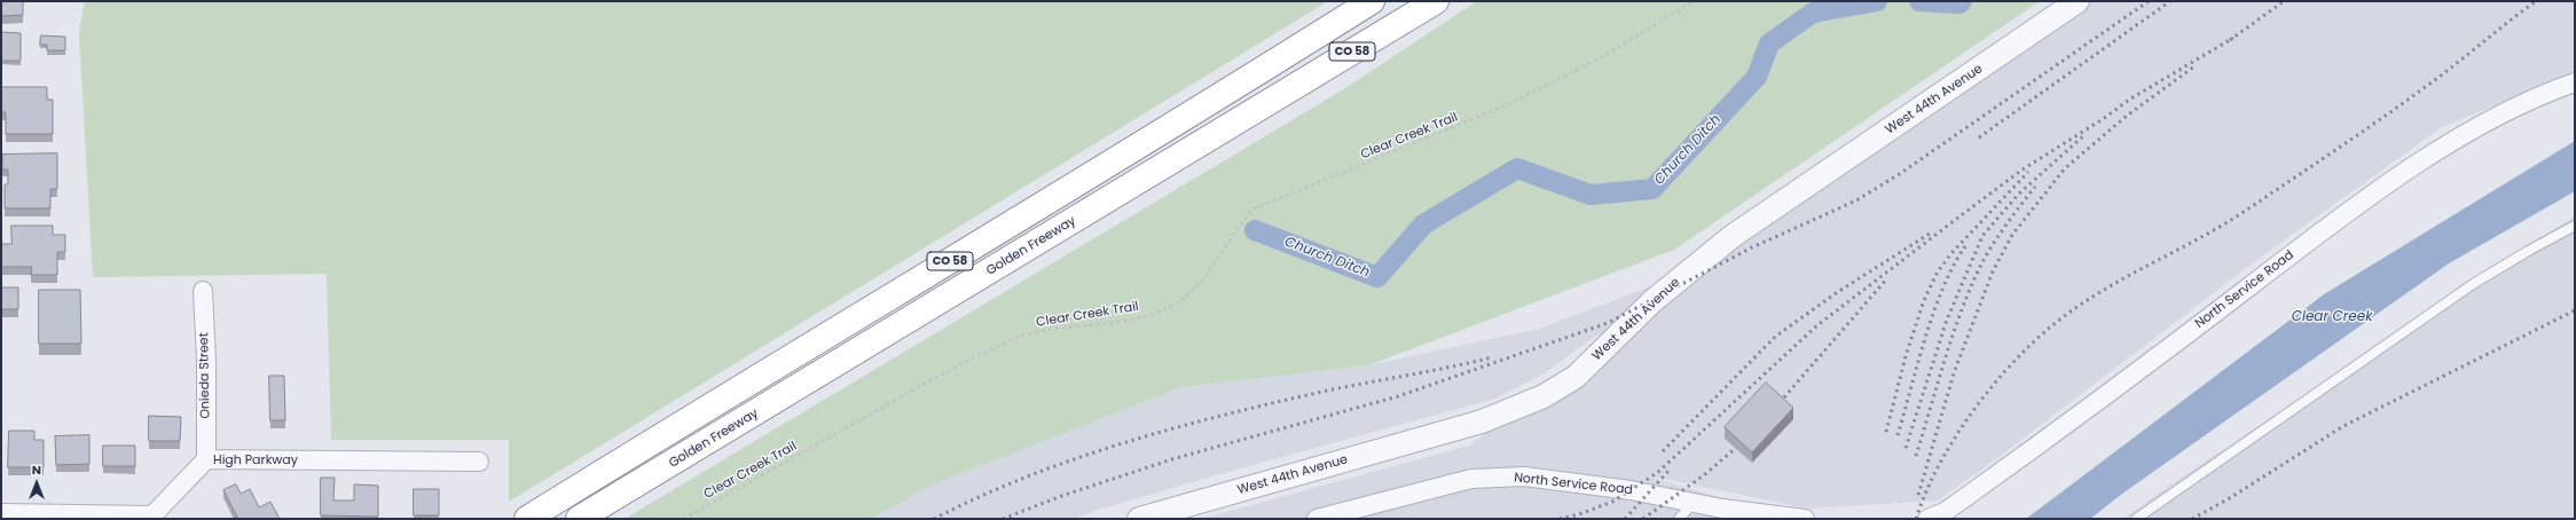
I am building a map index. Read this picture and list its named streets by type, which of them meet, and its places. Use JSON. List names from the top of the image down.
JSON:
{
  "streets": {
    "highway": ["CO 58", "Golden Freeway"],
    "street": [
      "West 44th Avenue",
      "North Service Road",
      "Onieda Street",
      "High Parkway"
    ],
    "path": ["Clear Creek Trail"]
  },
  "crossings": [
    ["Onieda Street", "High Parkway"]
  ],
  "water": ["Church Ditch", "Clear Creek"],
  "north": "top"
}
